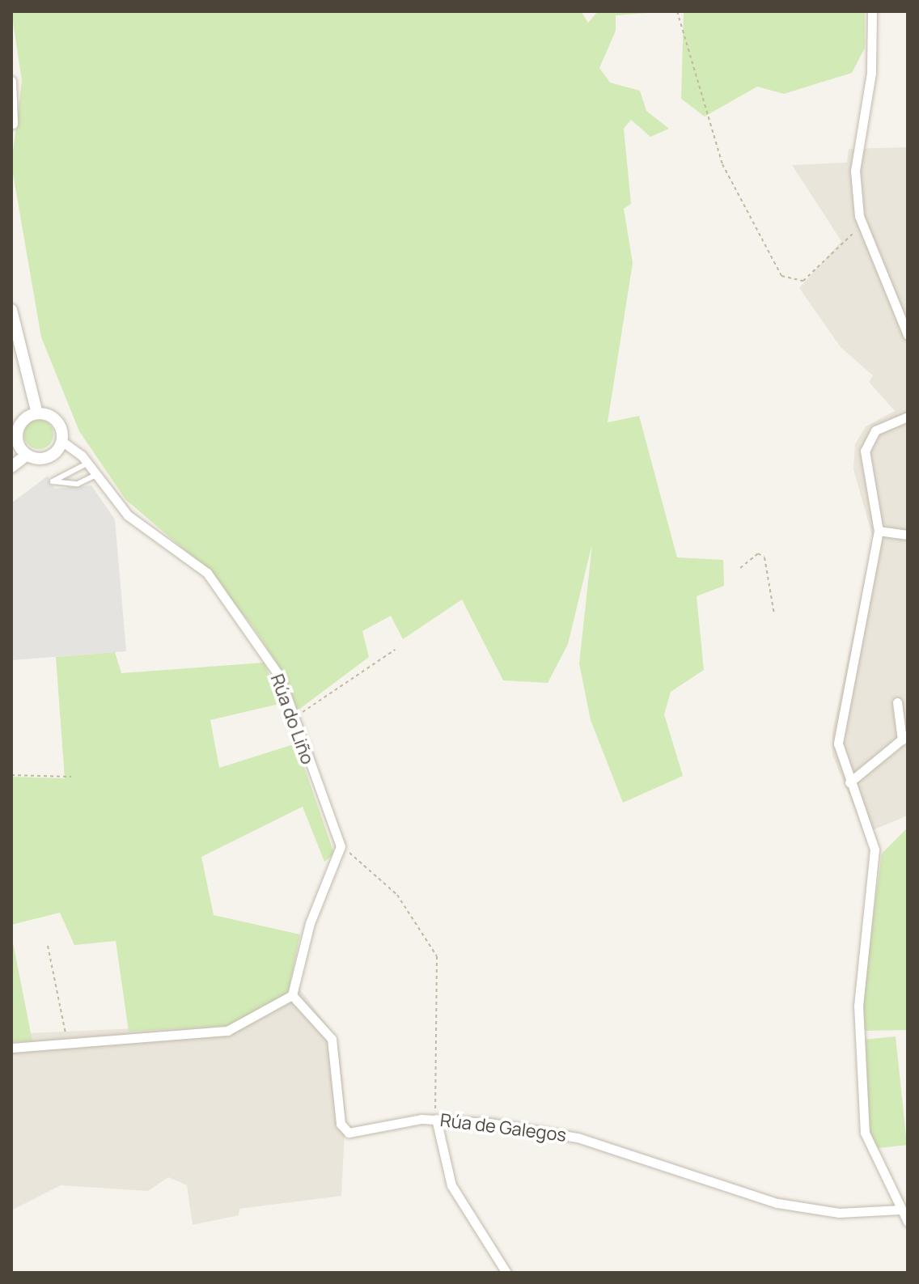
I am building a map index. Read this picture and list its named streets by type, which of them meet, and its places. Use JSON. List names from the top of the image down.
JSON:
{
  "streets": {
    "street": ["Rúa do Liño", "Rúa de Galegos"]
  }
}
